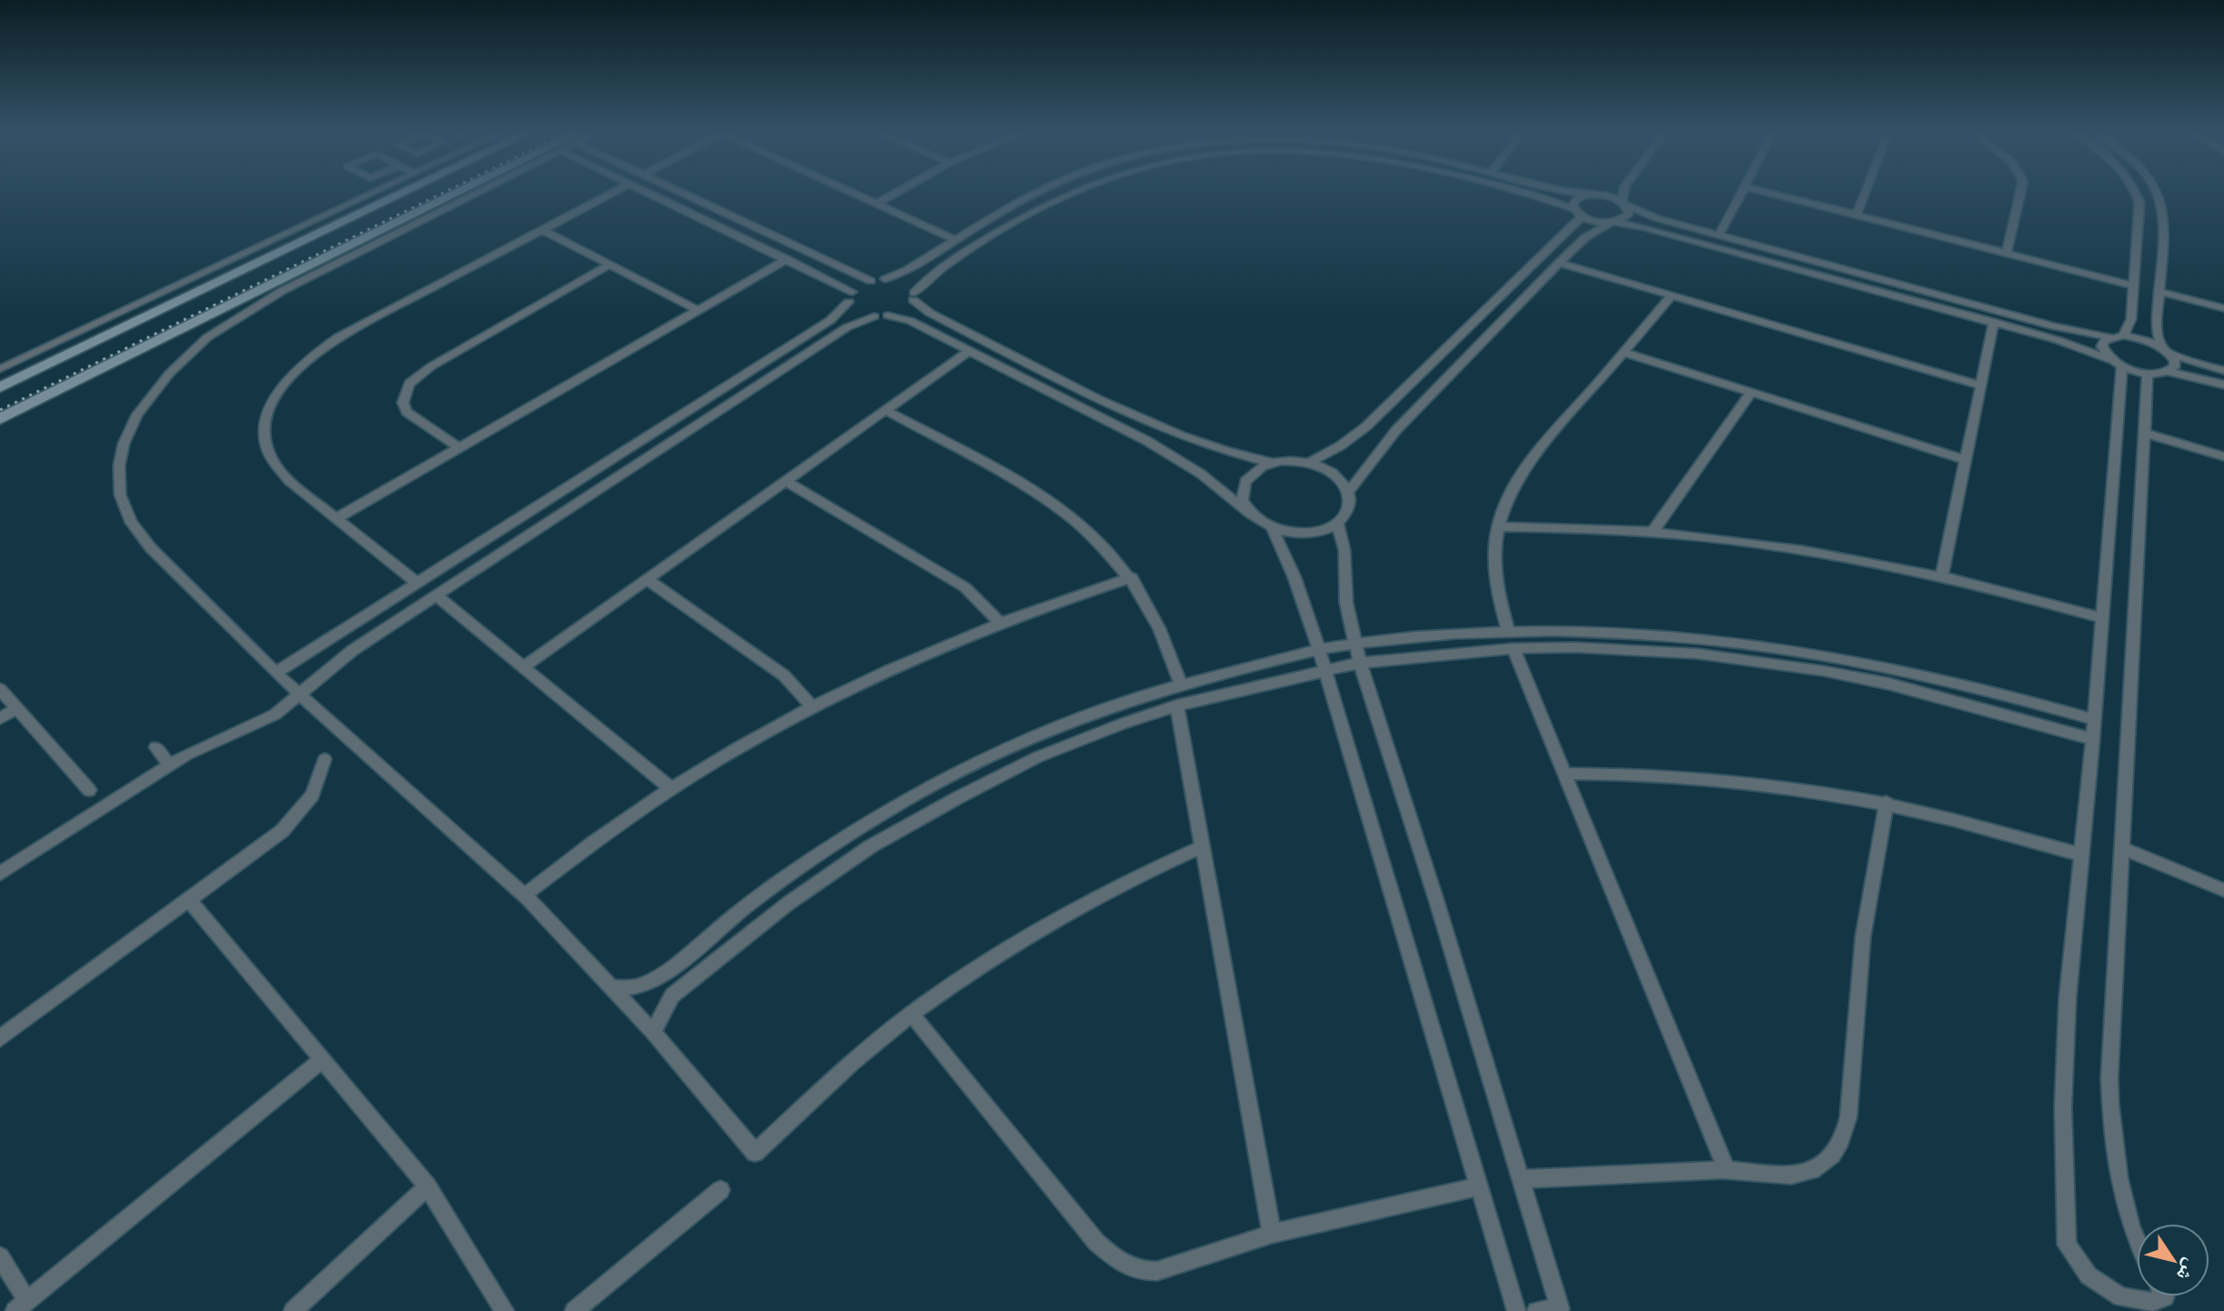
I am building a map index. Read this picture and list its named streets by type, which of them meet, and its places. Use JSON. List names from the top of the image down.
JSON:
{
  "north": "bottom right"
}
